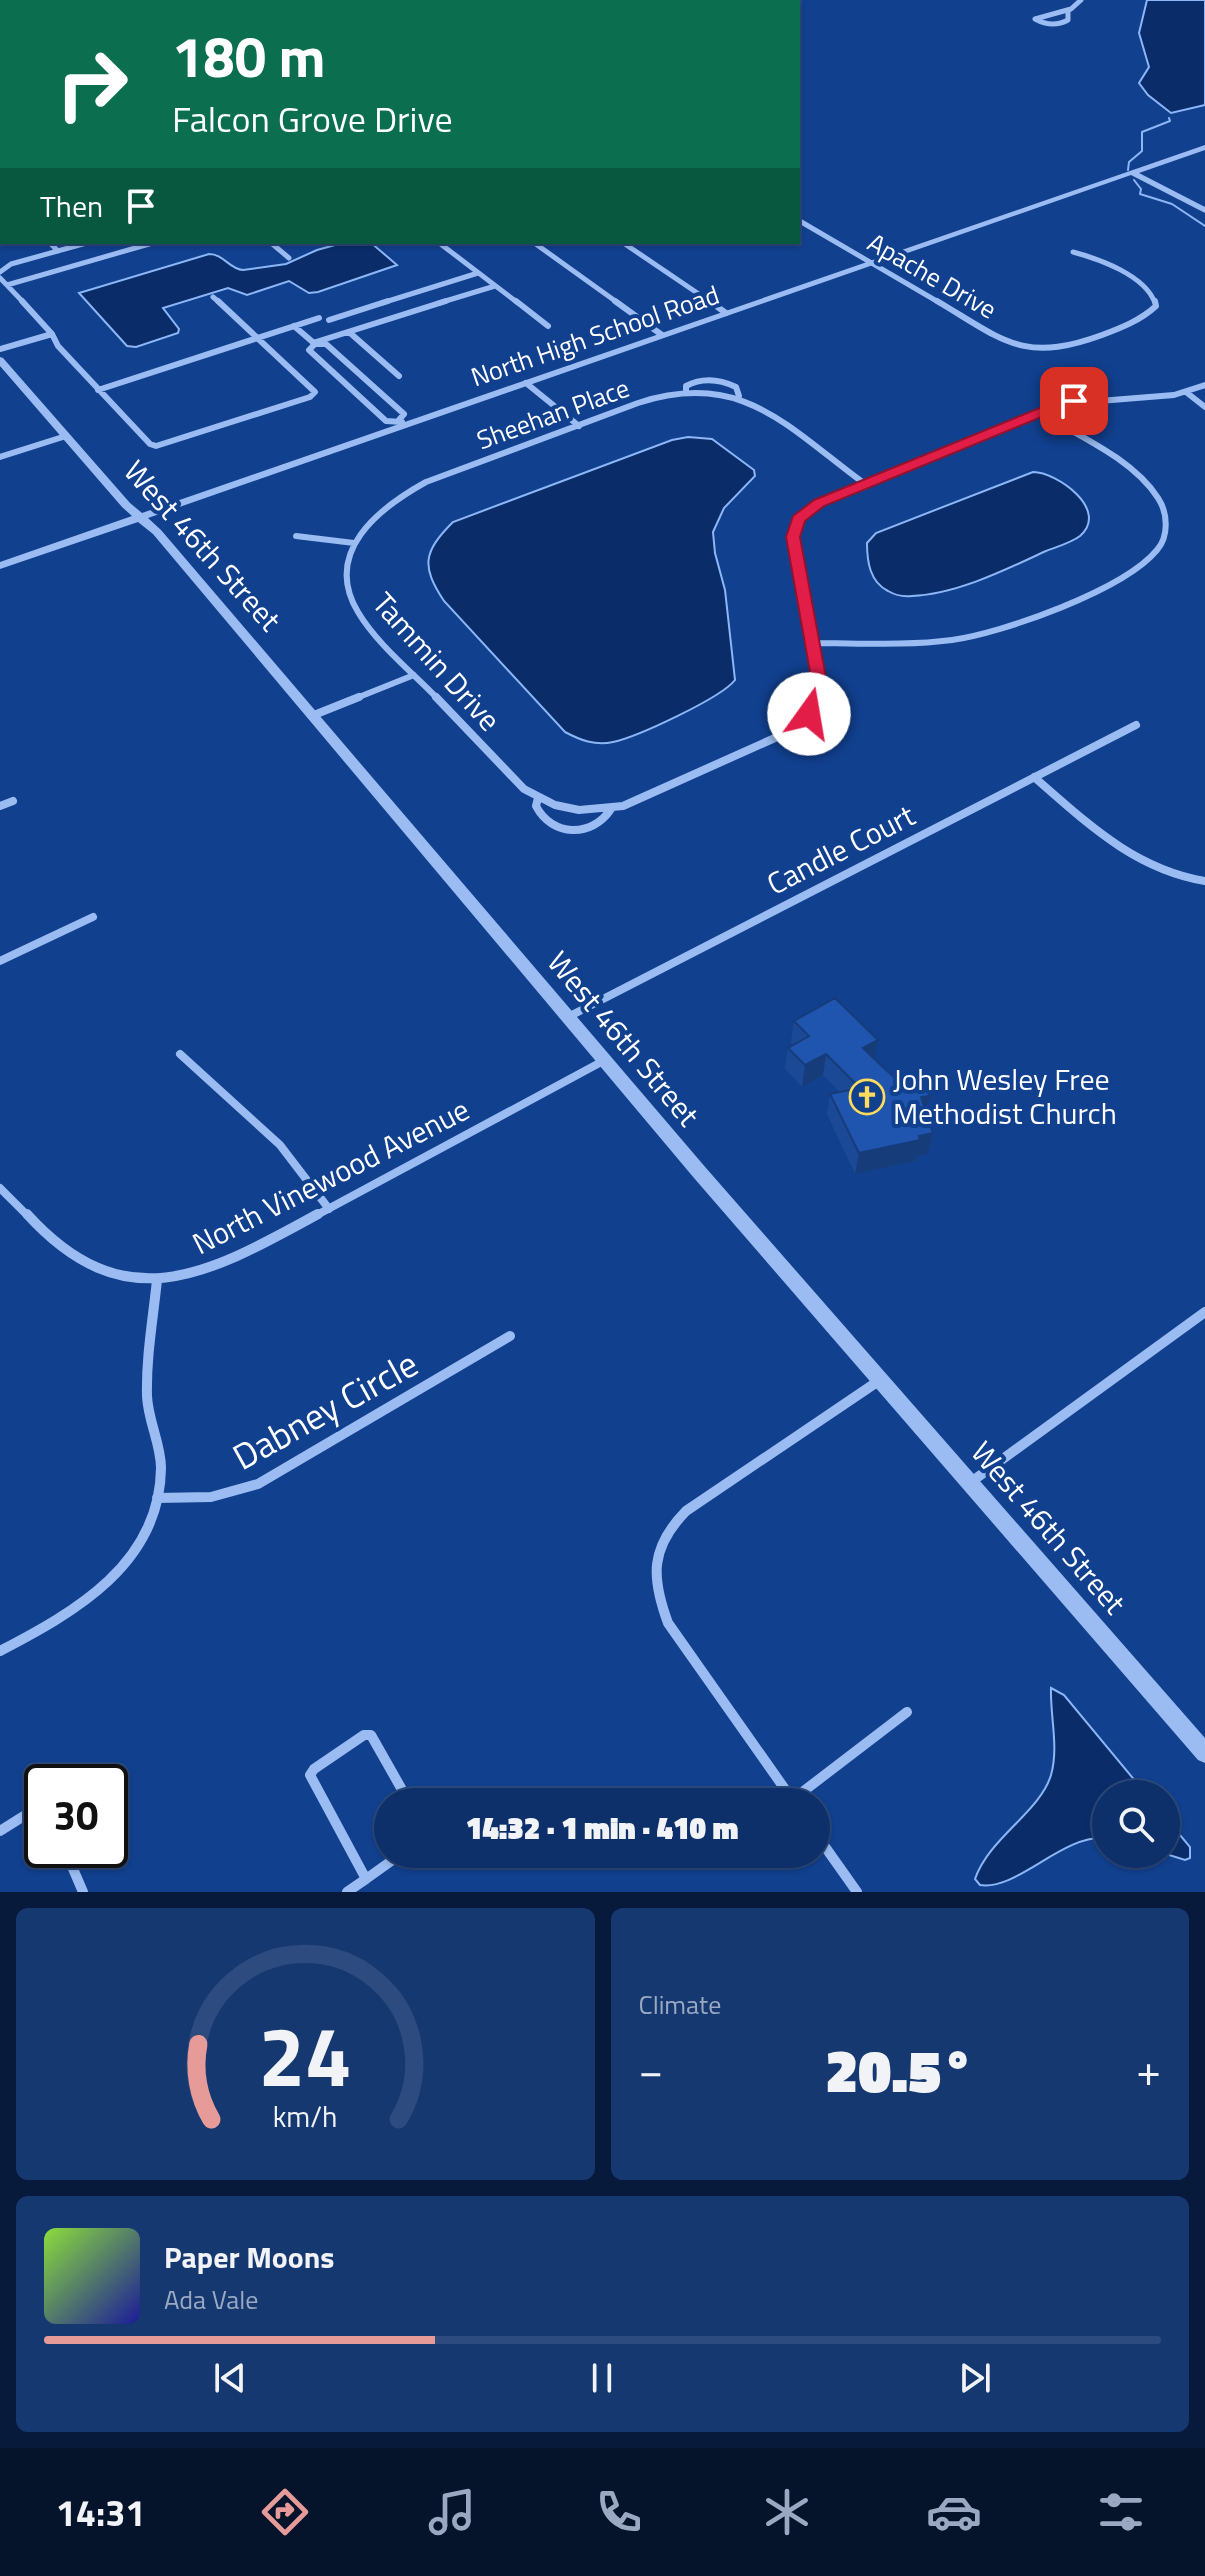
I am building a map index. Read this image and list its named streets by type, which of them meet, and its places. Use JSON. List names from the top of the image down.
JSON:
{
  "streets": {
    "street": [
      "Apache Drive",
      "North High School Road",
      "Sheehan Place",
      "West 46th Street",
      "Tammin Drive",
      "Candle Court",
      "North Vinewood Avenue",
      "Dabney Circle"
    ]
  },
  "crossings": [
    ["Apache Drive", "North High School Road"],
    ["North High School Road", "West 46th Street"],
    ["Sheehan Place", "Tammin Drive"],
    ["West 46th Street", "Candle Court"],
    ["West 46th Street", "North Vinewood Avenue"]
  ],
  "places": {
    "church": ["John Wesley Free Methodist Church"]
  },
  "page": {
    "turn": ["180 m", "Falcon Grove Drive"],
    "then": "Then",
    "limit": "30",
    "trip": "14:32 · 1 min · 410 m",
    "tile": "Climate",
    "heat": ["−", "20.5°", "+"],
    "song": ["Paper Moons", "Ada Vale"],
    "tabs": "14:31",
    "gauge": ["24", "km/h"]
  }
}
